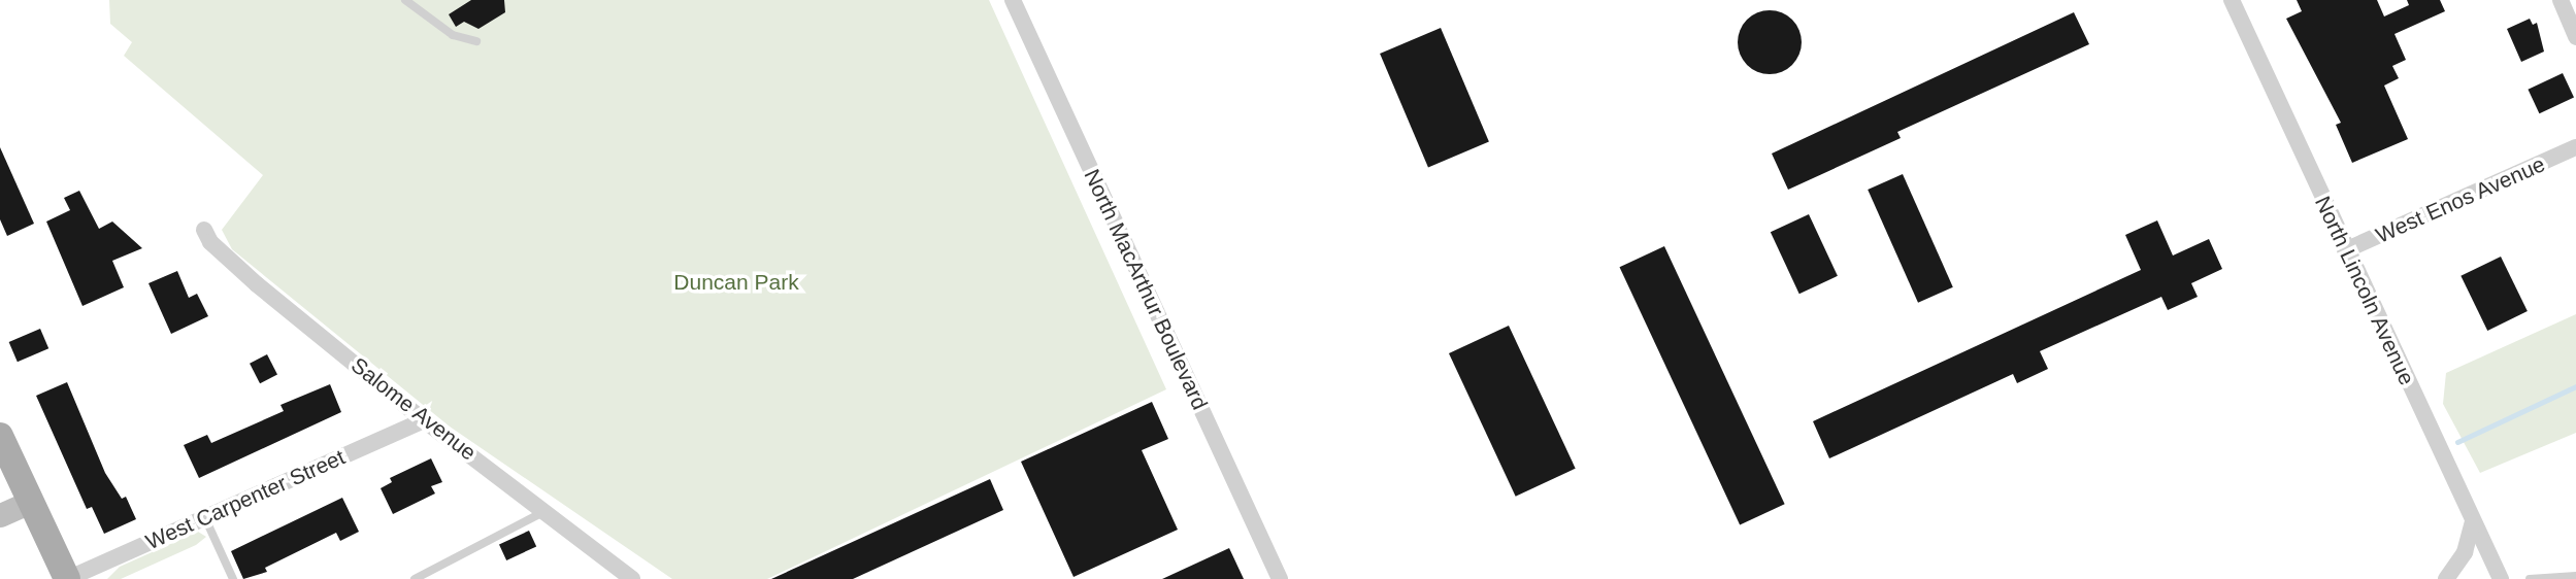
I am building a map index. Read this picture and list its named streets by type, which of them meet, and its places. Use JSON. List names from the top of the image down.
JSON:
{
  "streets": {
    "street": [
      "West Enos Avenue",
      "North MacArthur Boulevard",
      "North Lincoln Avenue",
      "Salome Avenue",
      "West Carpenter Street"
    ]
  },
  "crossings": [
    ["West Enos Avenue", "North Lincoln Avenue"],
    ["Salome Avenue", "West Carpenter Street"]
  ],
  "parks": ["Duncan Park"]
}
